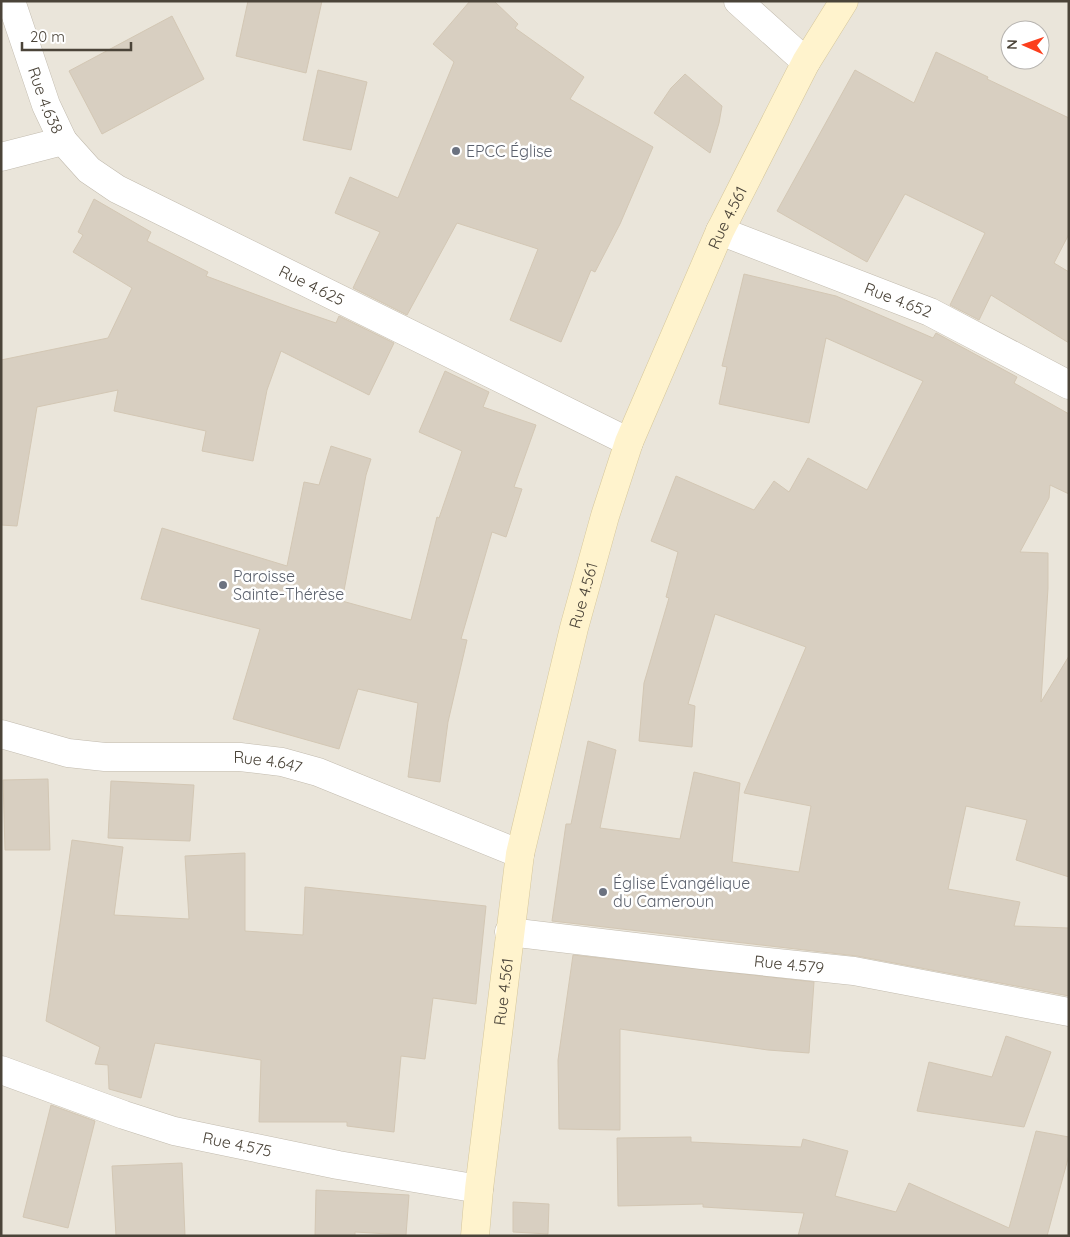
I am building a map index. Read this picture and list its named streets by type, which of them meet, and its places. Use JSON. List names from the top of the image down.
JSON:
{
  "streets": {
    "main road": ["Rue 4.561"],
    "street": [
      "Rue 4.638",
      "Rue 4.625",
      "Rue 4.652",
      "Rue 4.647",
      "Rue 4.579",
      "Rue 4.575"
    ]
  },
  "crossings": [
    ["Rue 4.638", "Rue 4.625"],
    ["Rue 4.561", "Rue 4.625"],
    ["Rue 4.561", "Rue 4.652"],
    ["Rue 4.561", "Rue 4.647"],
    ["Rue 4.561", "Rue 4.579"],
    ["Rue 4.561", "Rue 4.575"]
  ],
  "places": ["EPCC Église", "Paroisse Sainte-Thérèse", "Église Évangélique du Cameroun"],
  "scale_bar": "20 m",
  "north": "left"
}
